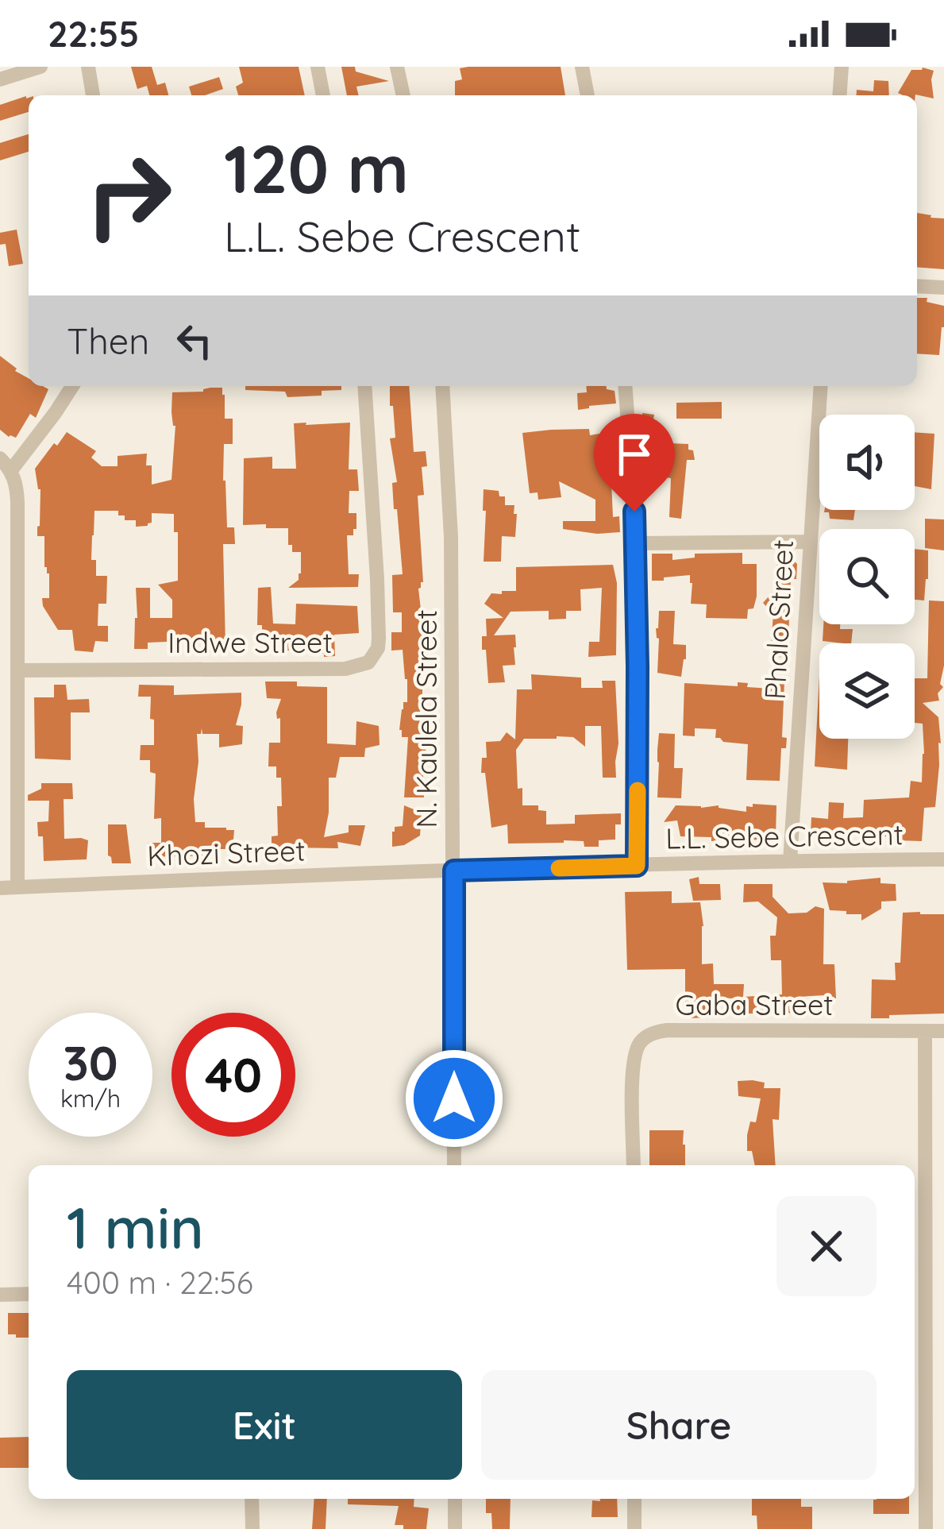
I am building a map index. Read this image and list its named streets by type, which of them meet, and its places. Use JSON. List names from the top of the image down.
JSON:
{
  "streets": {
    "street": [
      "Phalo Street",
      "Indwe Street",
      "N. Kaulela Street",
      "L.L. Sebe Crescent",
      "Khozi Street",
      "Gaba Street"
    ]
  },
  "crossings": [
    ["Phalo Street", "L.L. Sebe Crescent"],
    ["N. Kaulela Street", "L.L. Sebe Crescent"],
    ["N. Kaulela Street", "Khozi Street"],
    ["L.L. Sebe Crescent", "Khozi Street"]
  ],
  "page": {
    "status": "22:55",
    "turn": ["120 m", "L.L. Sebe Crescent"],
    "then": "Then",
    "speed": "30 km/h",
    "limit": "40",
    "heading": ["1 min", "400 m · 22:56"],
    "buttons": ["Exit", "Share"]
  }
}
